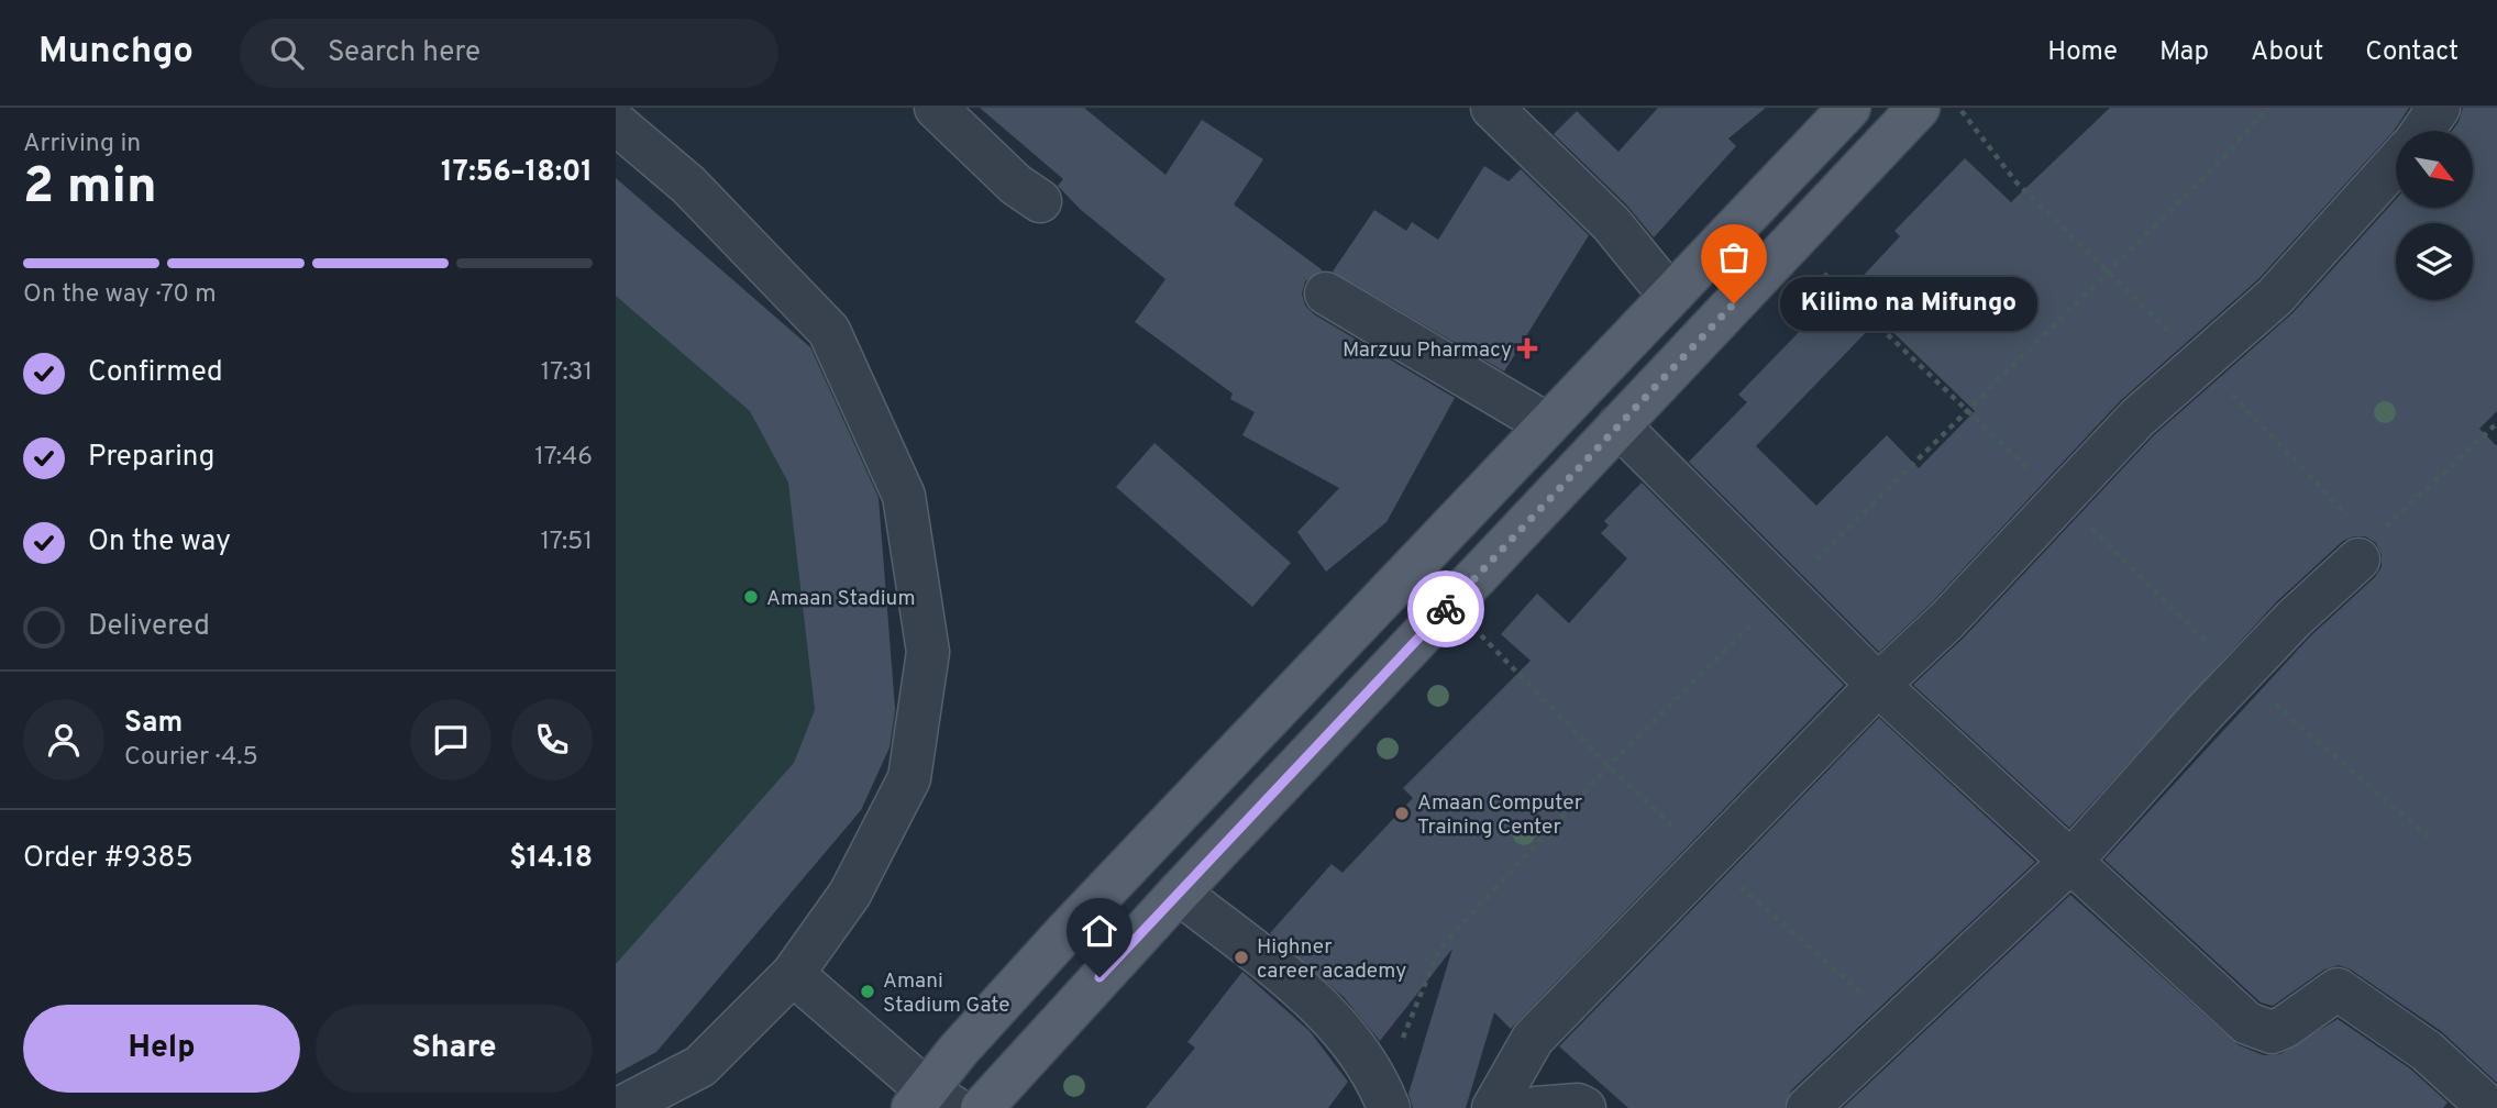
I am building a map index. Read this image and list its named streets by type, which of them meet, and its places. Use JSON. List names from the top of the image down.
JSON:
{
  "places": {
    "other": [
      "Kilimo na Mifungo",
      "Amaan Stadium",
      "Amaan Computer Training Center",
      "Highner career academy",
      "Amani Stadium Gate"
    ],
    "health": ["Marzuu Pharmacy"]
  },
  "north": "bottom right",
  "page": {
    "header": "Munchgo",
    "search": "Search here",
    "nav": [
      "Home",
      "Map",
      "About",
      "Contact"
    ],
    "heading": ["2 min", "Arriving in", "17:56–18:01"],
    "panel": [
      "Sam",
      "Courier · 4.5",
      "Order #9385",
      "$14.18"
    ],
    "bar": "On the way · 70 m",
    "bubble": "Kilimo na Mifungo",
    "list": [
      ["Confirmed", "17:31"],
      ["Preparing", "17:46"],
      ["On the way", "17:51"],
      "Delivered"
    ],
    "buttons": ["Help", "Share"]
  }
}
